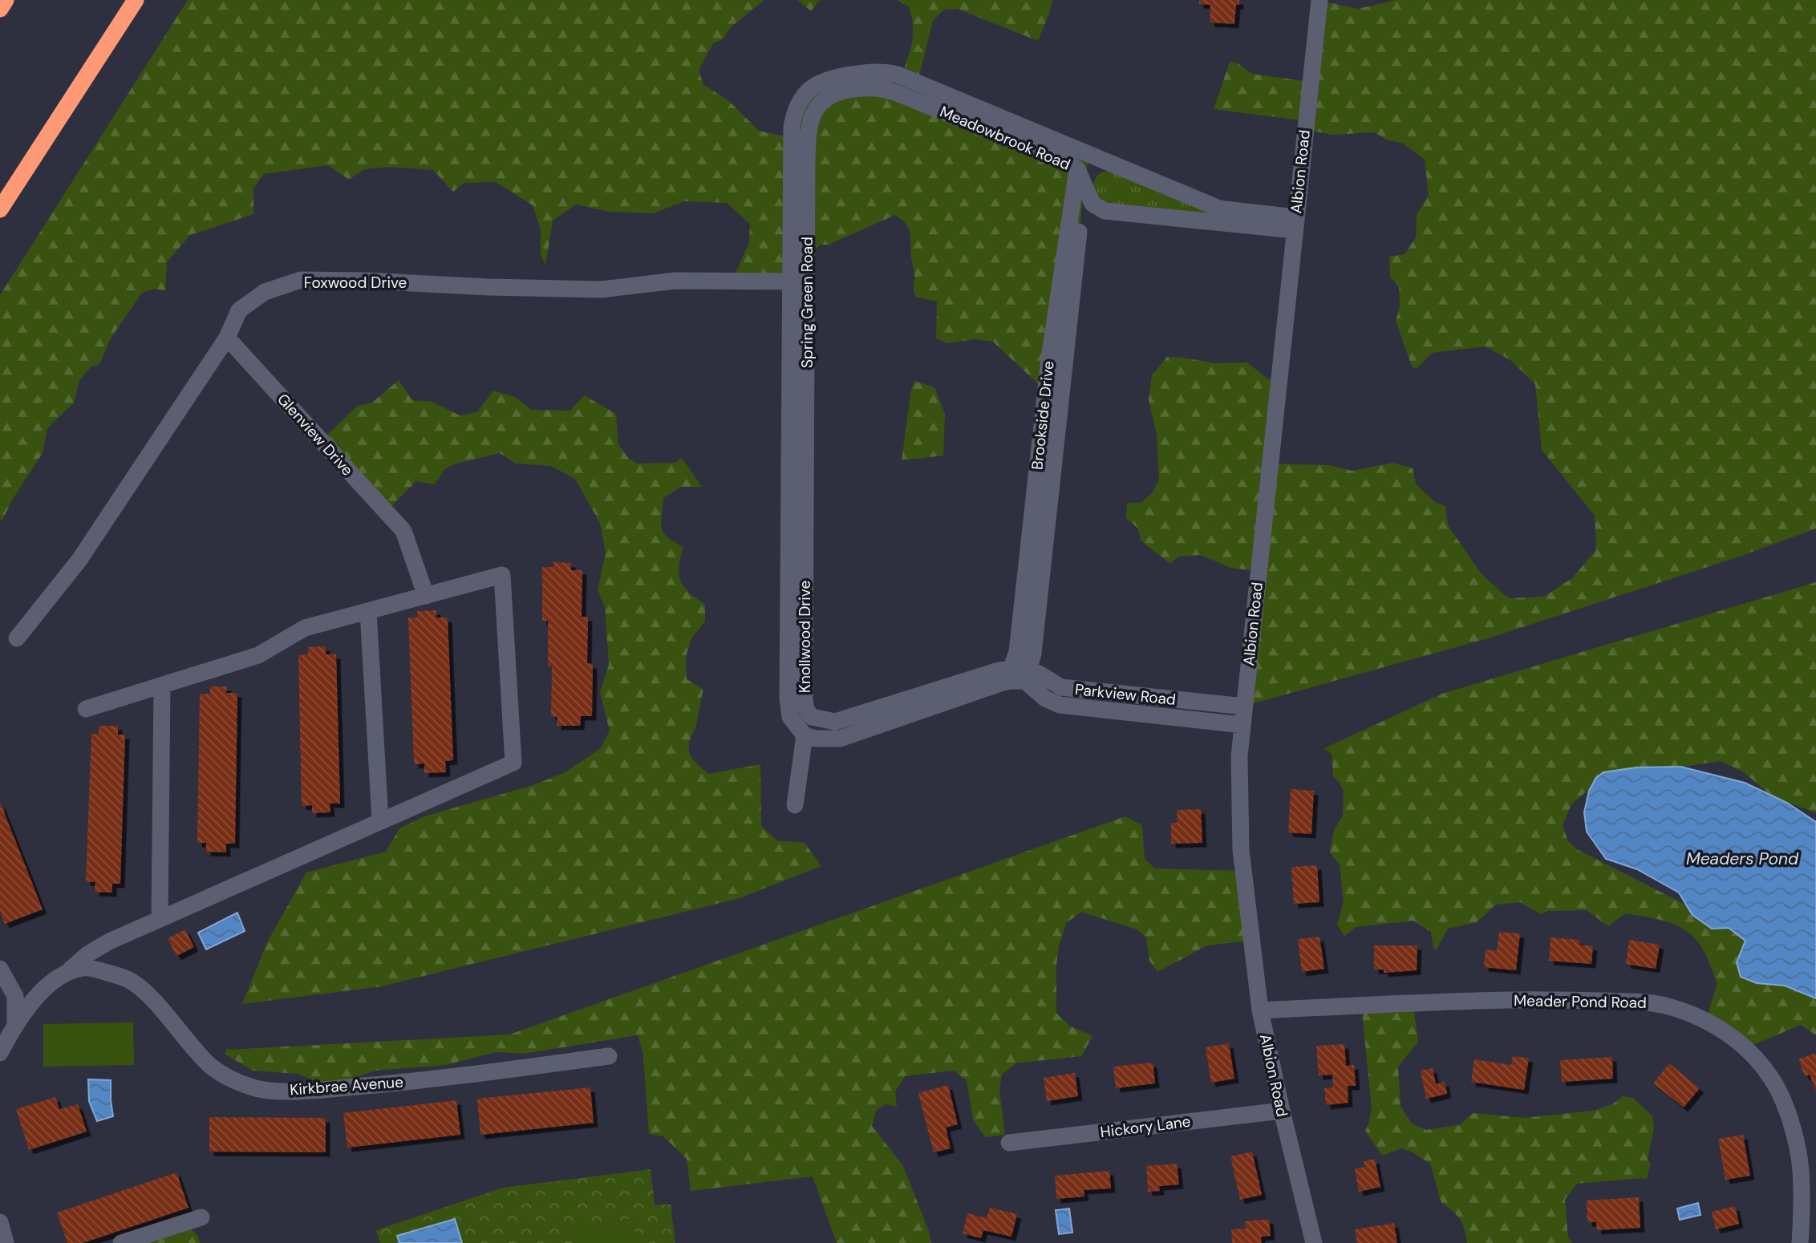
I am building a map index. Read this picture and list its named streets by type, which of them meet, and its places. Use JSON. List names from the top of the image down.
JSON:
{
  "streets": {
    "street": [
      "Meadowbrook Road",
      "Albion Road",
      "Foxwood Drive",
      "Spring Green Road",
      "Brookside Drive",
      "Glenview Drive",
      "Knollwood Drive",
      "Parkview Road",
      "Meader Pond Road",
      "Kirkbrae Avenue",
      "Hickory Lane"
    ]
  },
  "crossings": [
    ["Meadowbrook Road", "Albion Road"],
    ["Meadowbrook Road", "Foxwood Drive"],
    ["Meadowbrook Road", "Spring Green Road"],
    ["Meadowbrook Road", "Brookside Drive"],
    ["Albion Road", "Parkview Road"],
    ["Albion Road", "Meader Pond Road"],
    ["Albion Road", "Hickory Lane"],
    ["Foxwood Drive", "Spring Green Road"],
    ["Foxwood Drive", "Glenview Drive"],
    ["Spring Green Road", "Knollwood Drive"],
    ["Brookside Drive", "Knollwood Drive"],
    ["Brookside Drive", "Parkview Road"],
    ["Knollwood Drive", "Parkview Road"]
  ],
  "water": ["Meaders Pond"]
}
